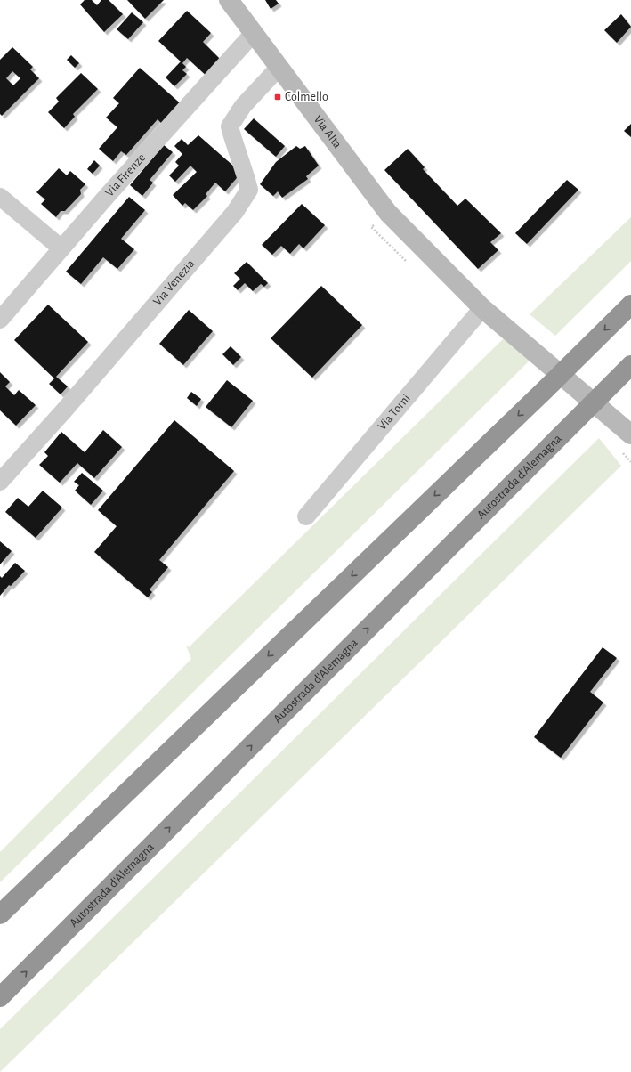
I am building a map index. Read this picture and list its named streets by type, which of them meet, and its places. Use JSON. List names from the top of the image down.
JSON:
{
  "streets": {
    "highway": ["Autostrada d'Alemagna"],
    "main road": ["Via Alta"],
    "street": ["Via Firenze", "Via Venezia", "Via Torni"]
  },
  "crossings": [
    ["Via Alta", "Via Firenze"],
    ["Via Alta", "Via Venezia"],
    ["Via Alta", "Via Torni"]
  ],
  "places": {
    "transit": ["Colmello"]
  }
}
